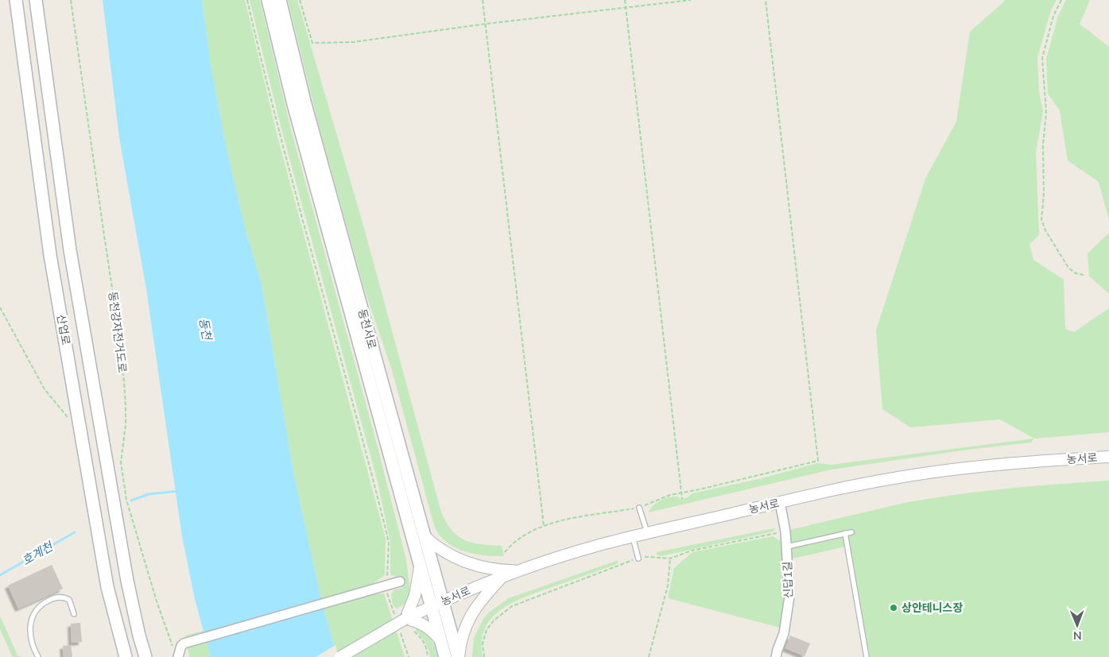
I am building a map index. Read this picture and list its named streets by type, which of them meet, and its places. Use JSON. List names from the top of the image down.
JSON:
{
  "streets": {
    "main road": ["동천서로", "산업로"],
    "street": ["농서로", "신답1길"],
    "path": ["동천강자전거도로"]
  },
  "crossings": [
    ["동천서로", "농서로"],
    ["농서로", "신답1길"]
  ],
  "water": ["동천", "호계천"],
  "places": ["상안테니스장"],
  "north": "bottom"
}
